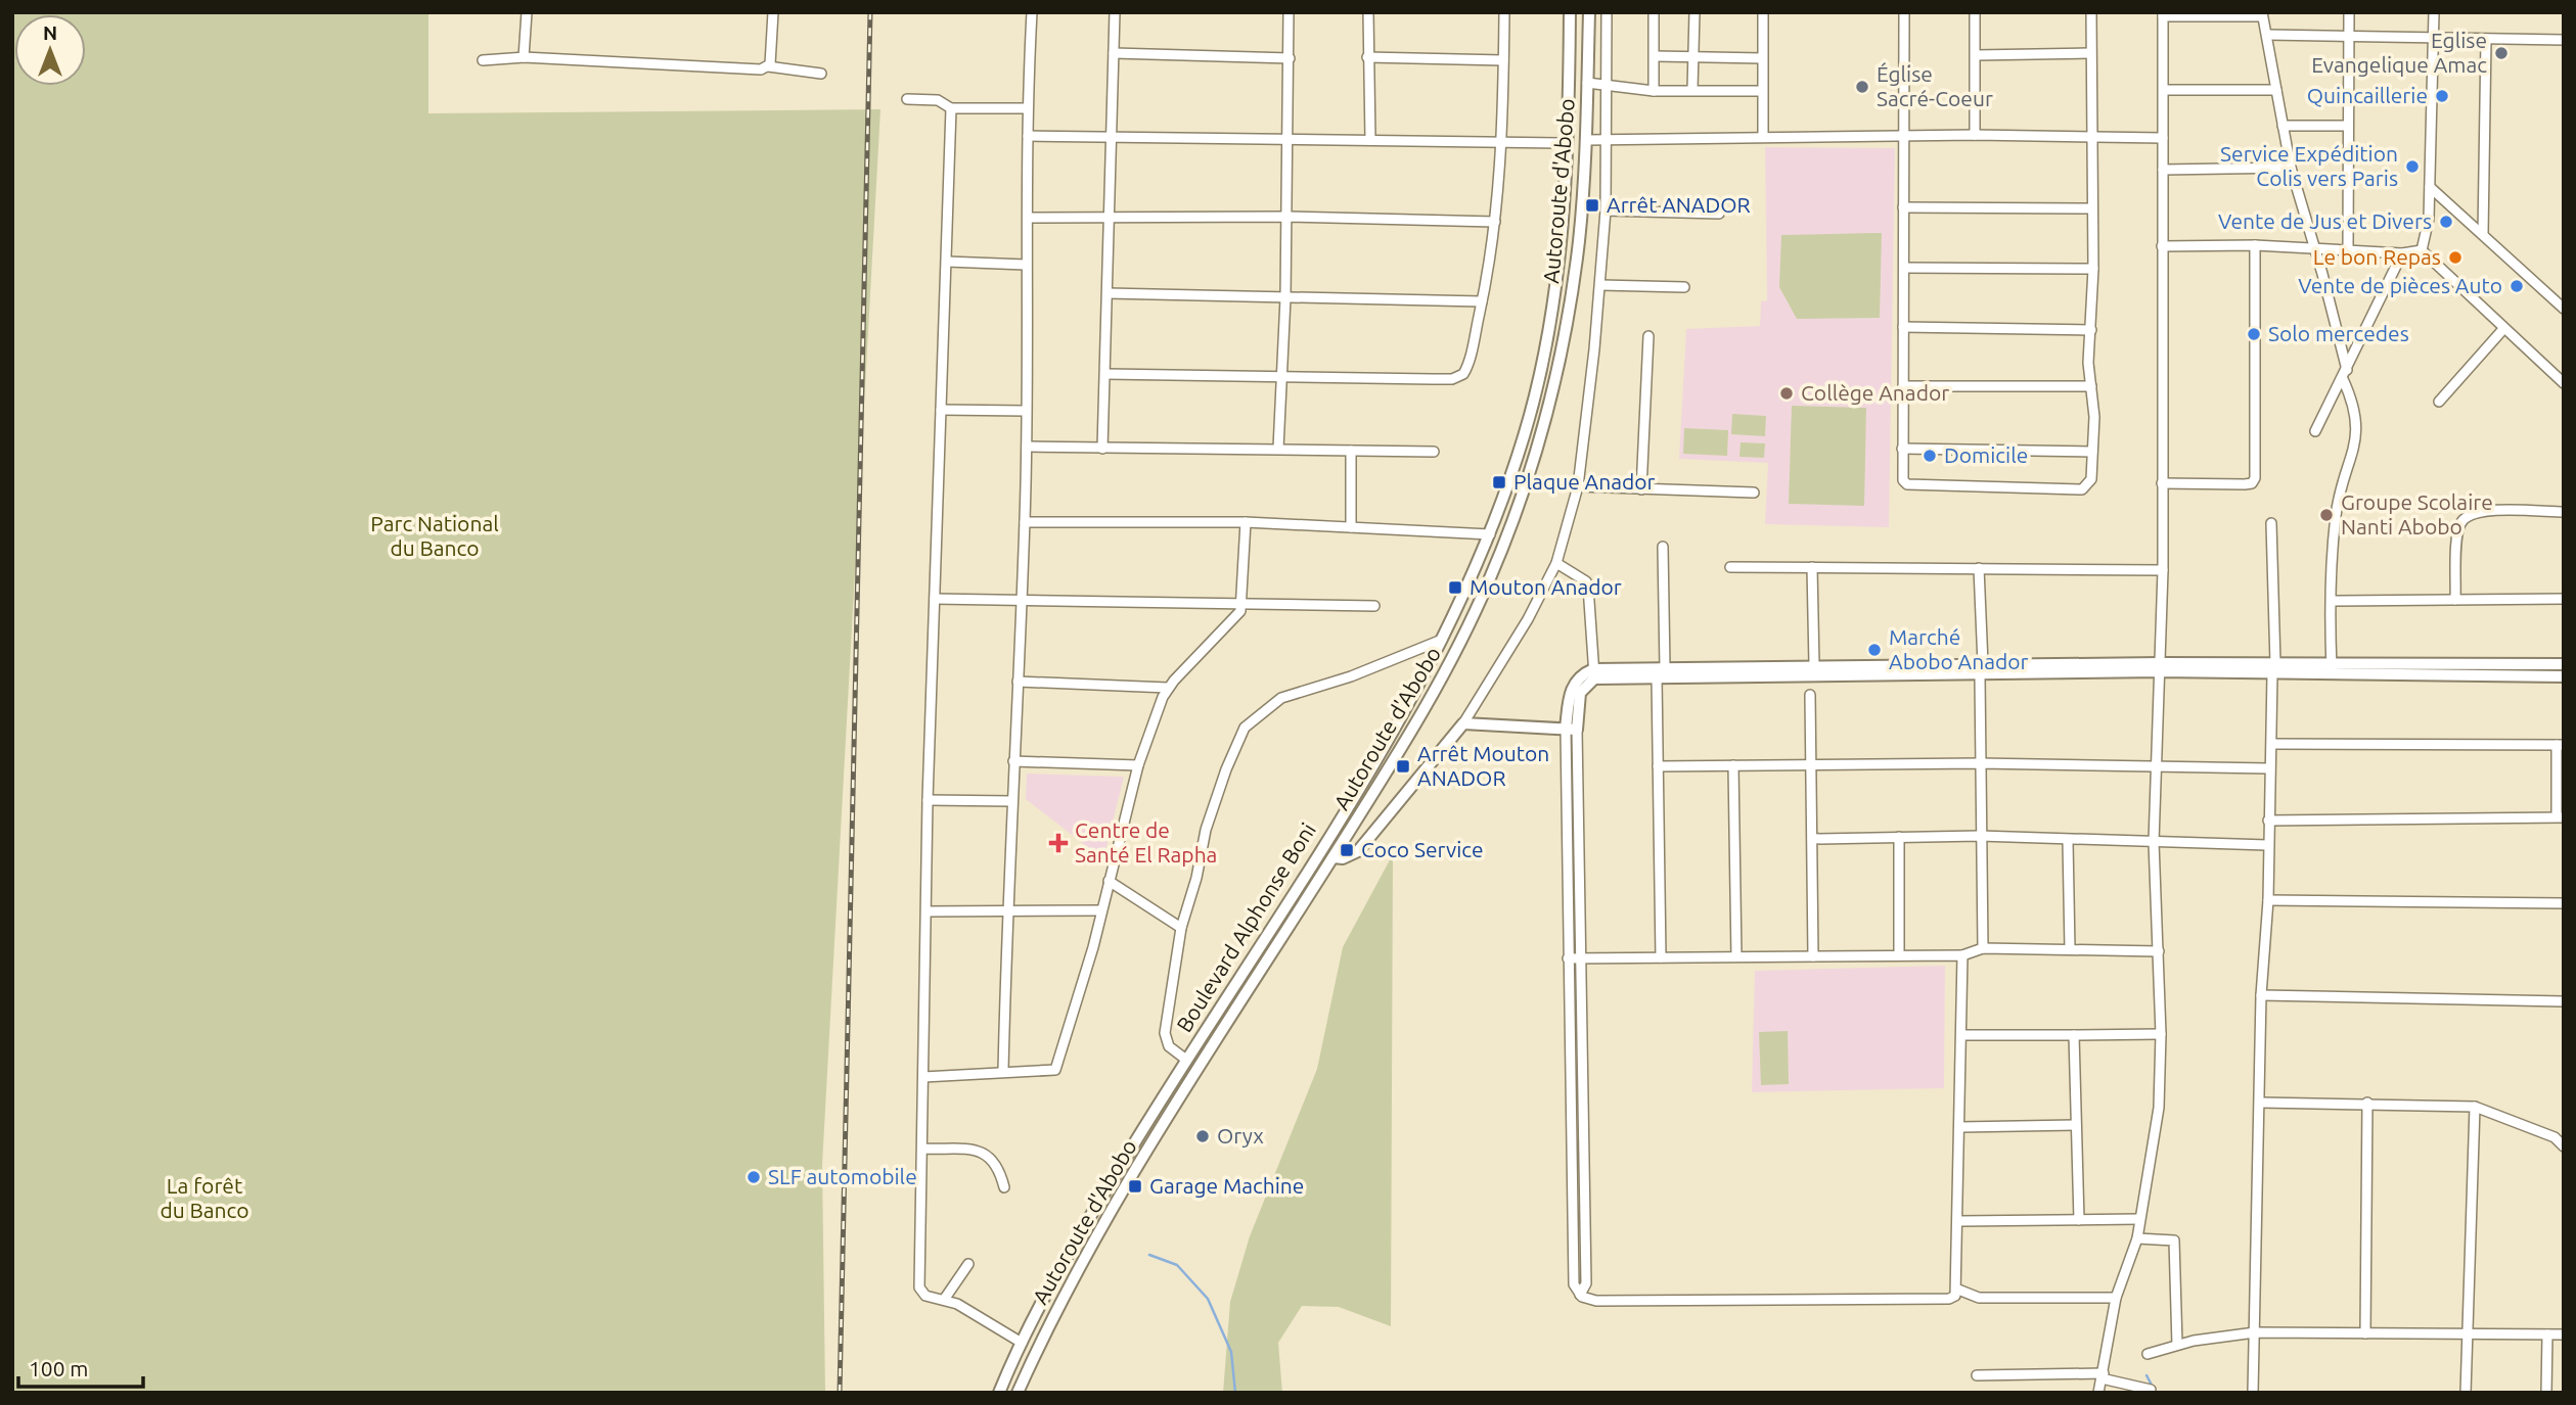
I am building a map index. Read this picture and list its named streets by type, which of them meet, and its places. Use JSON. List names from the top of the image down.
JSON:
{
  "streets": {
    "main road": ["Autoroute d'Abobo", "Boulevard Alphonse Boni"]
  },
  "crossings": [
    ["Autoroute d'Abobo", "Boulevard Alphonse Boni"]
  ],
  "parks": ["Parc National du Banco", "La forêt du Banco"],
  "places": {
    "other": [
      "Eglise Evangelique Amac",
      "Église Sacré-Coeur",
      "Quincaillerie",
      "Service Expédition Colis vers Paris",
      "Vente de Jus et Divers",
      "Le bon Repas",
      "Vente de pièces Auto",
      "Solo mercedes",
      "Collège Anador",
      "Domicile",
      "Groupe Scolaire Nanti Abobo",
      "Marché Abobo Anador",
      "Oryx",
      "SLF automobile"
    ],
    "transit": [
      "Arrêt ANADOR",
      "Plaque Anador",
      "Mouton Anador",
      "Arrêt Mouton ANADOR",
      "Coco Service",
      "Garage Machine"
    ],
    "health": ["Centre de Santé El Rapha"]
  },
  "scale_bar": "100 m",
  "north": "top"
}
